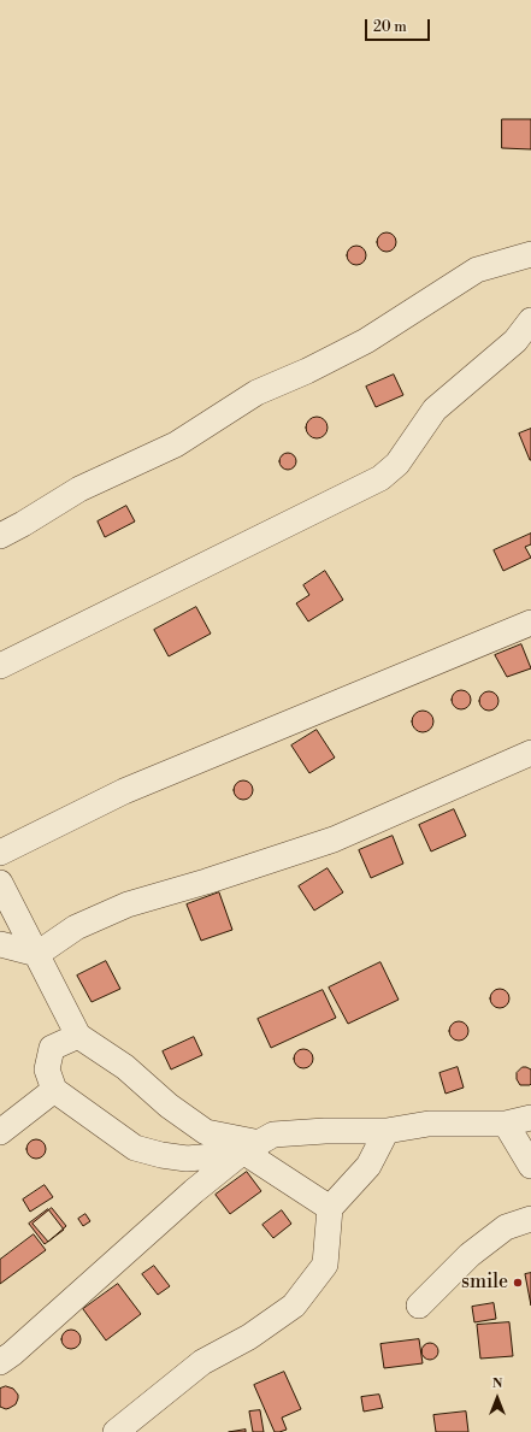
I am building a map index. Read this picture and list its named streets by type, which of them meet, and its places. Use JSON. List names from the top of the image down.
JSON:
{
  "places": ["smile"],
  "scale_bar": "20 m",
  "north": "top"
}
